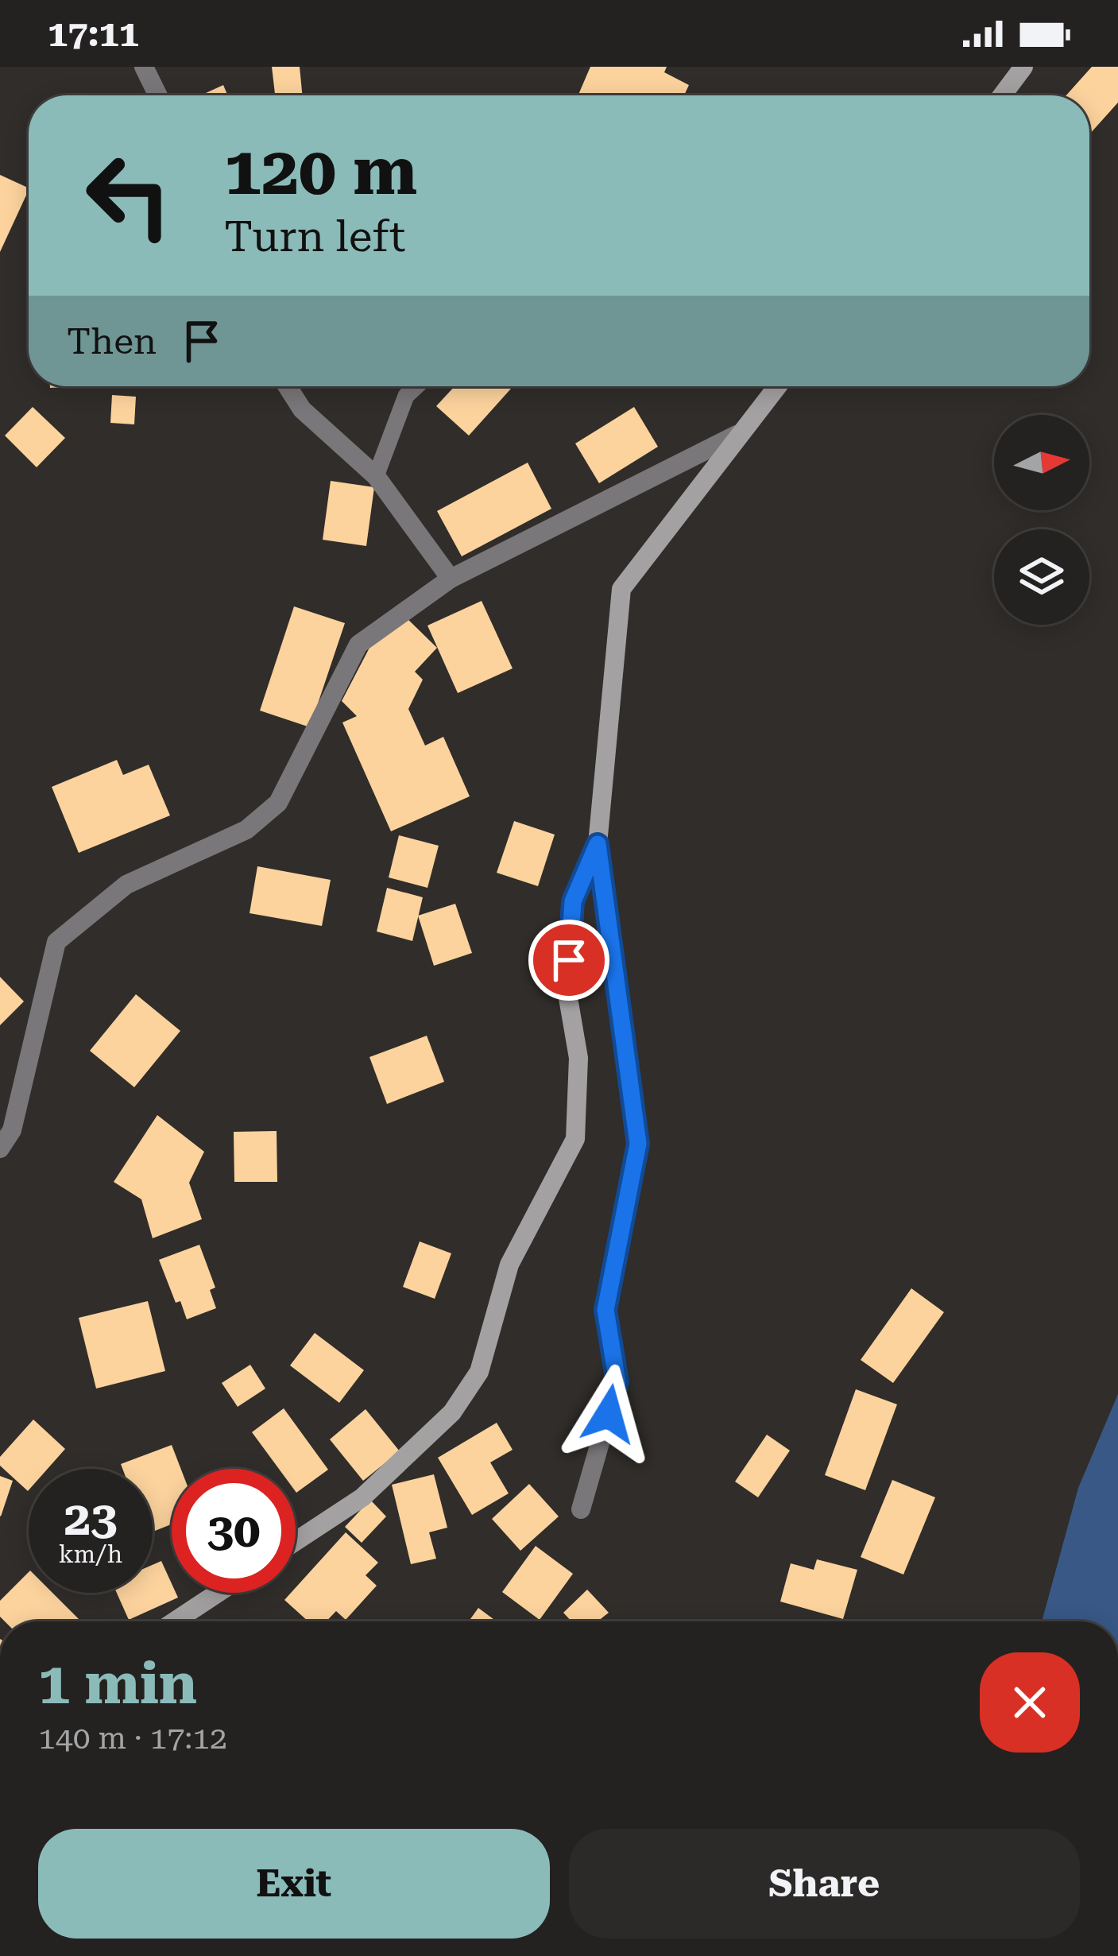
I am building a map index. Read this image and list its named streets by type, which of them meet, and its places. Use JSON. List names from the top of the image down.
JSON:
{
  "north": "right",
  "page": {
    "status": "17:11",
    "turn": ["120 m", "Turn left"],
    "then": "Then",
    "speed": "23 km/h",
    "limit": "30",
    "heading": ["1 min", "140 m · 17:12"],
    "buttons": ["Exit", "Share"]
  }
}
